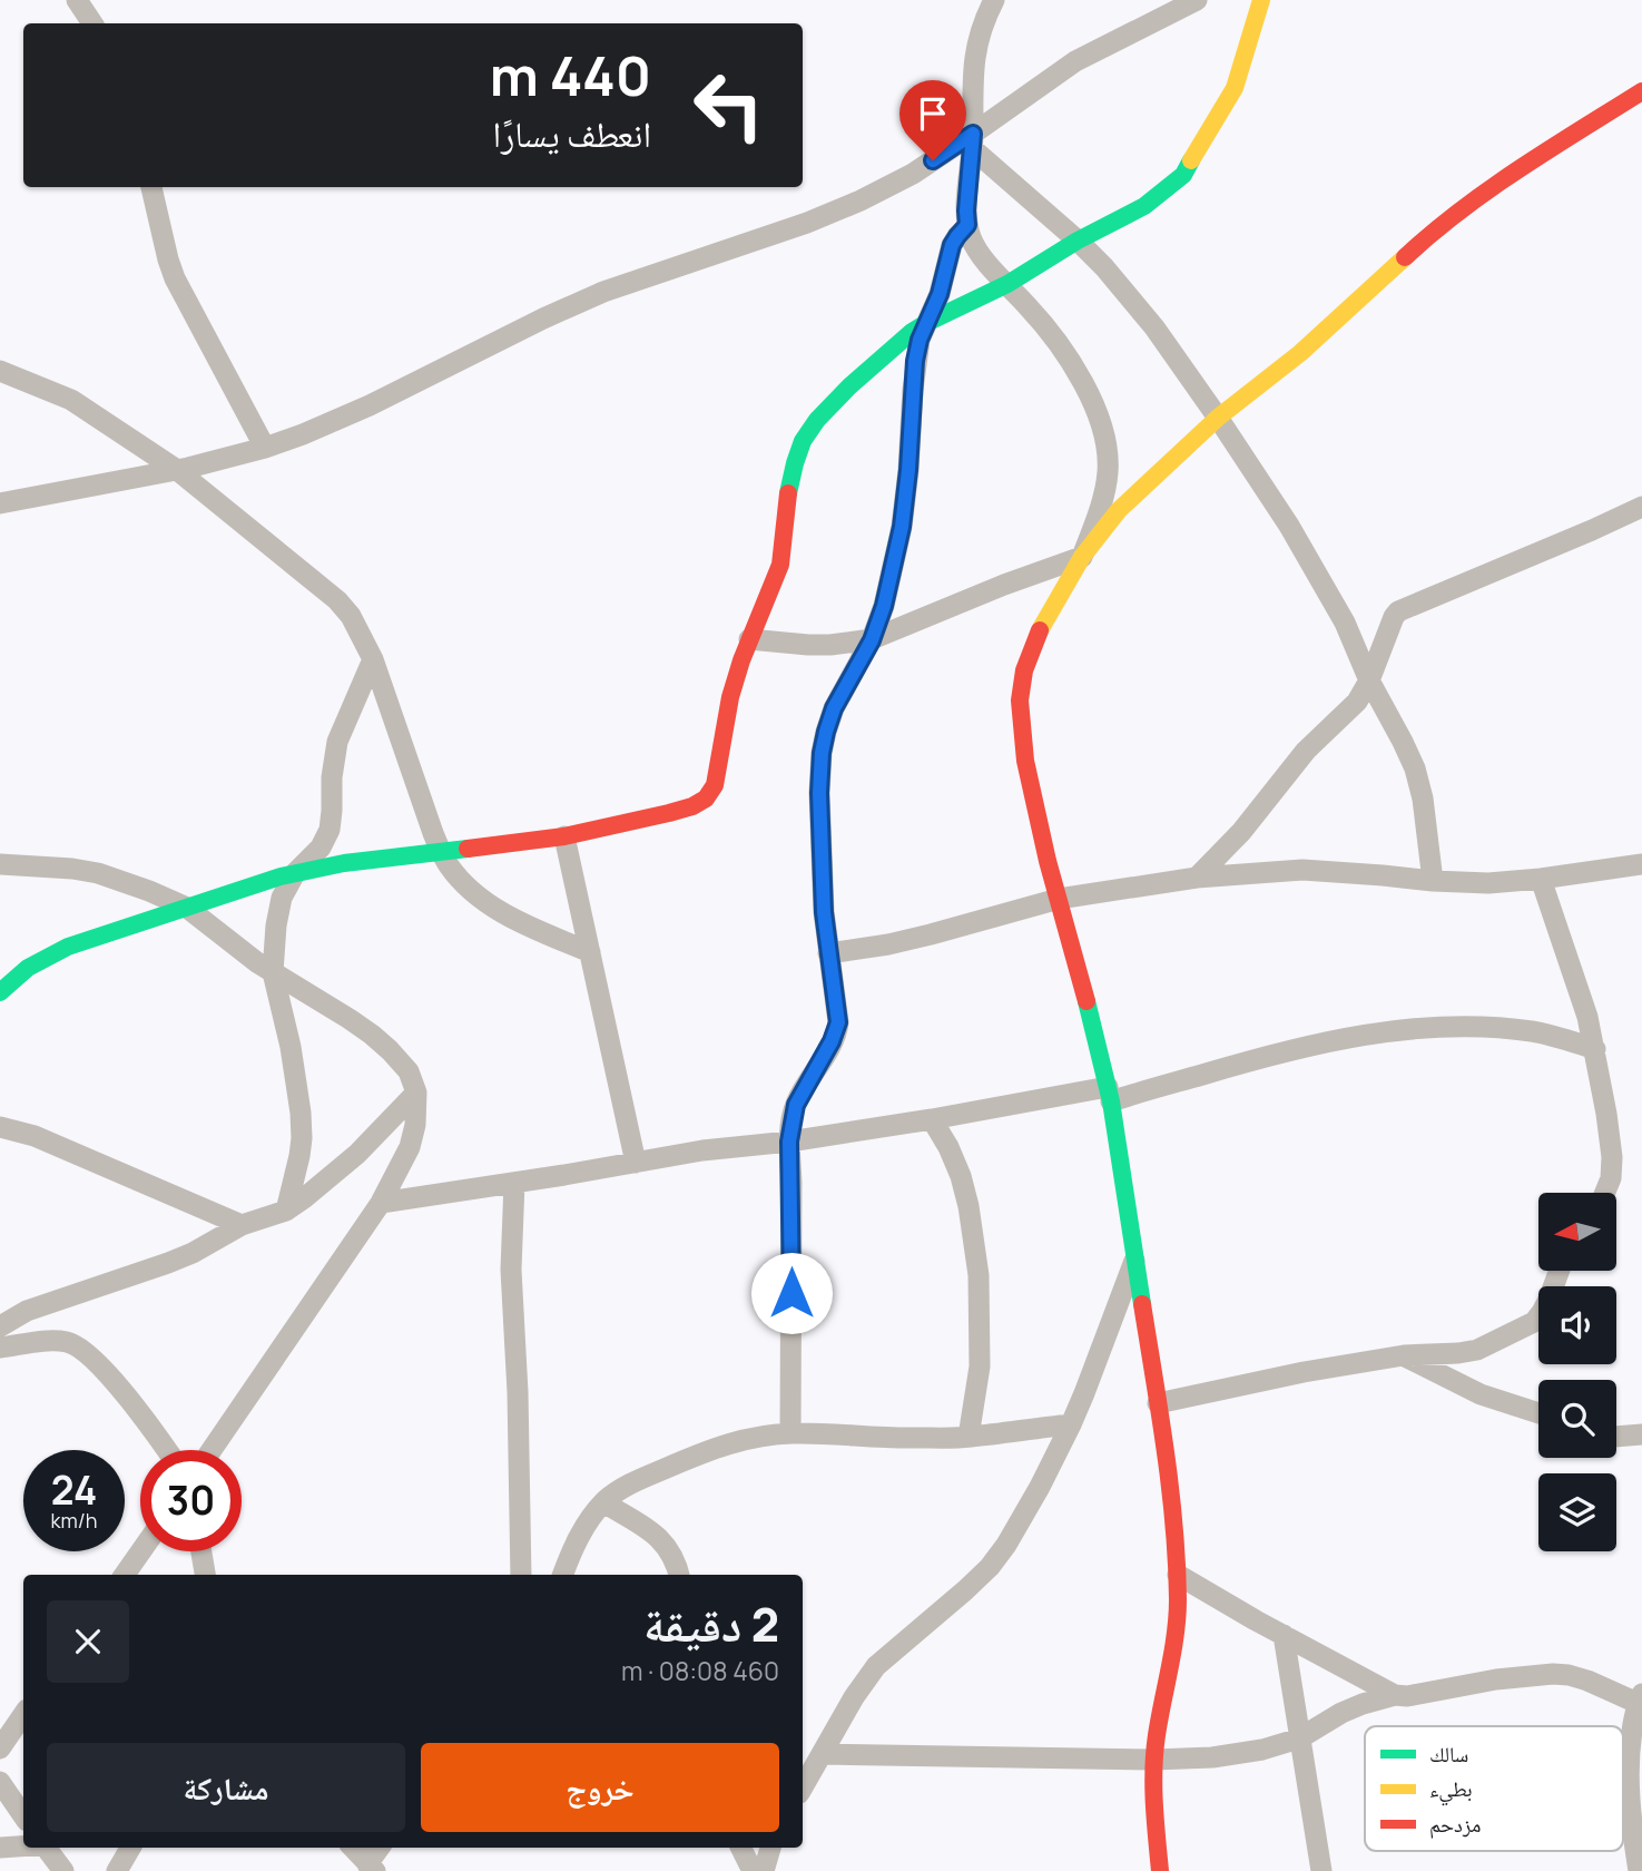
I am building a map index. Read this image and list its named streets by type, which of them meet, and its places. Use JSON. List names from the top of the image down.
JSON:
{
  "legend": ["سالك", "بطيء", "مزدحم"],
  "north": "left",
  "page": {
    "turn": ["440 m", "انعطف يسارًا"],
    "speed": "24 km/h",
    "limit": "30",
    "heading": ["2 دقيقة", "460 m · 08:08"],
    "buttons": ["خروج", "مشاركة"]
  }
}
